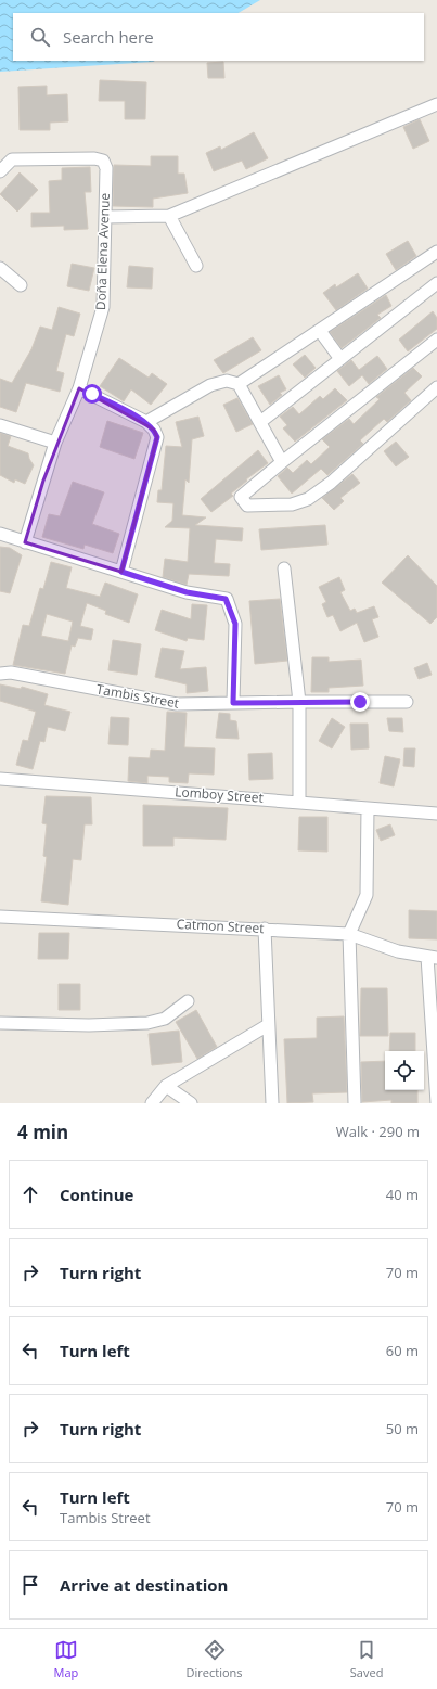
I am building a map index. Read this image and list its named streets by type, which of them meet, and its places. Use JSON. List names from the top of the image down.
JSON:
{
  "streets": {
    "street": [
      "Doña Elena Avenue",
      "Tambis Street",
      "Lomboy Street",
      "Catmon Street"
    ]
  },
  "page": {
    "search": "Search here",
    "heading": ["4 min", "Walk · 290 m"],
    "list": [
      ["Continue", "40 m"],
      ["Turn right", "70 m"],
      ["Turn left", "60 m"],
      ["Turn right", "50 m"],
      ["Turn left", "Tambis Street", "70 m"],
      "Arrive at destination"
    ],
    "nav": ["Map", "Directions", "Saved"]
  }
}
